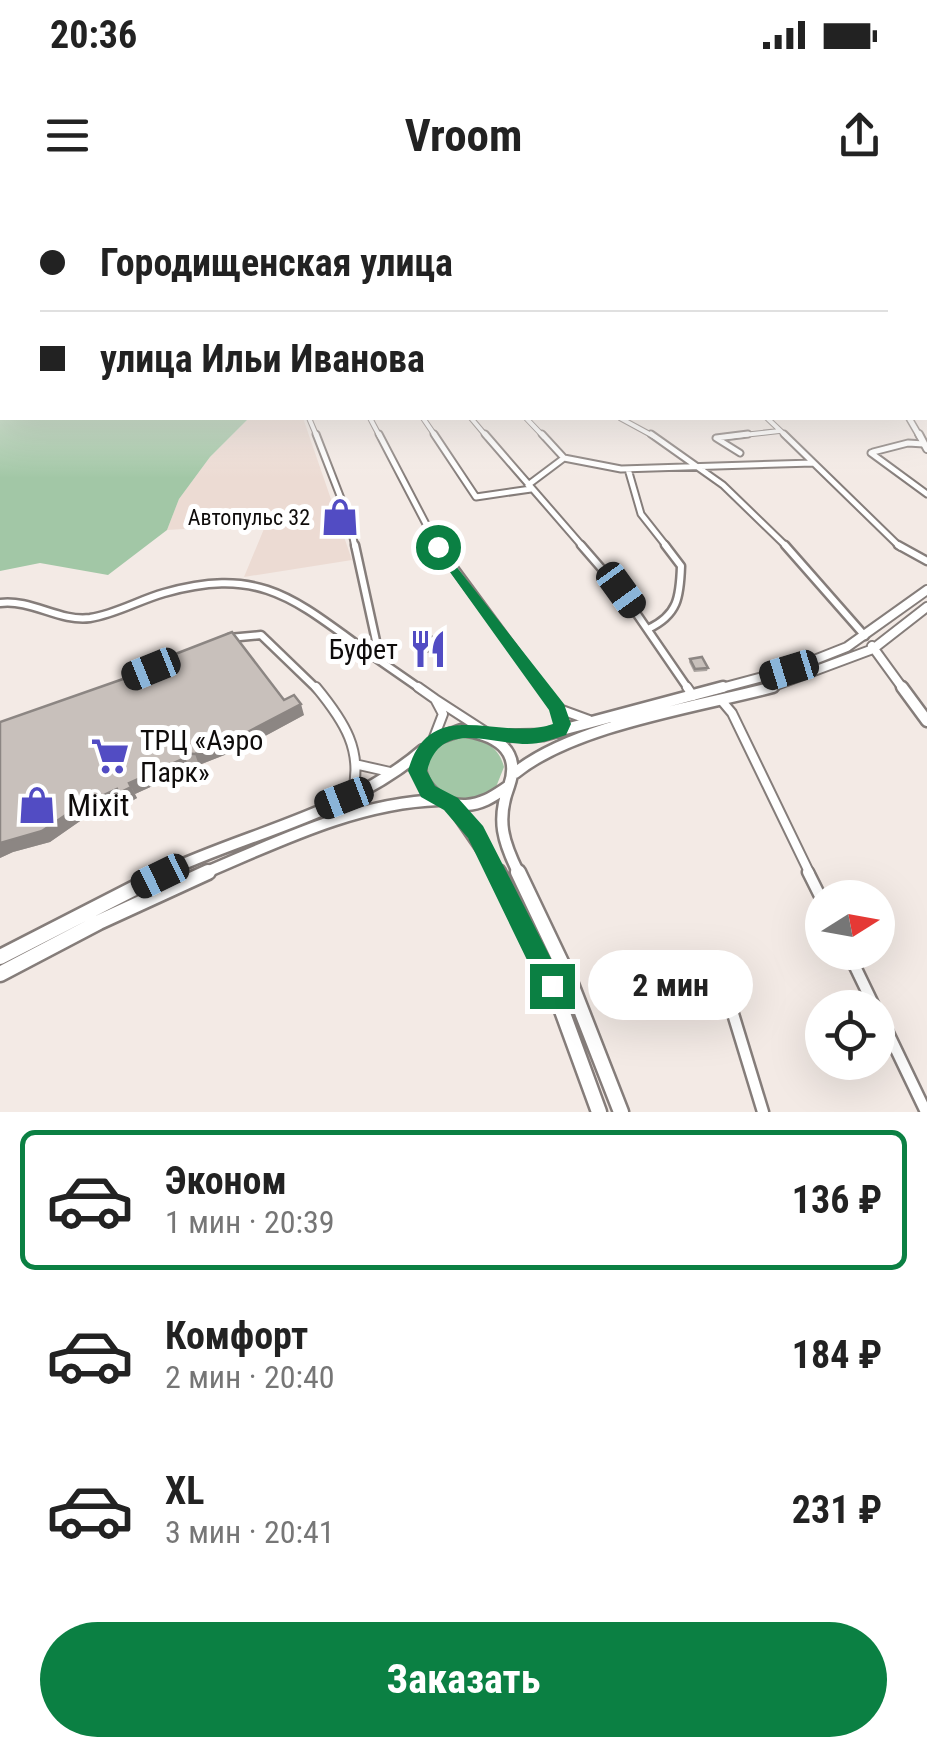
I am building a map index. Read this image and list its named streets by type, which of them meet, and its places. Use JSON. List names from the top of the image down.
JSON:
{
  "places": {
    "shop": ["Автопульс 32", "Mixit"],
    "restaurant": ["Буфет"],
    "supermarket": ["ТРЦ «Аэро Парк»"]
  },
  "north": "right",
  "page": {
    "status": "20:36",
    "header": "Vroom",
    "banner": ["Городищенская улица", "улица Ильи Иванова"],
    "bubble": "2 мин",
    "list": [
      {
        "name": "Эконом",
        "note": "1 мин · 20:39",
        "value": "136 ₽"
      },
      {
        "name": "Комфорт",
        "note": "2 мин · 20:40",
        "value": "184 ₽"
      },
      {
        "name": "XL",
        "note": "3 мин · 20:41",
        "value": "231 ₽"
      }
    ],
    "buttons": "Заказать"
  }
}
